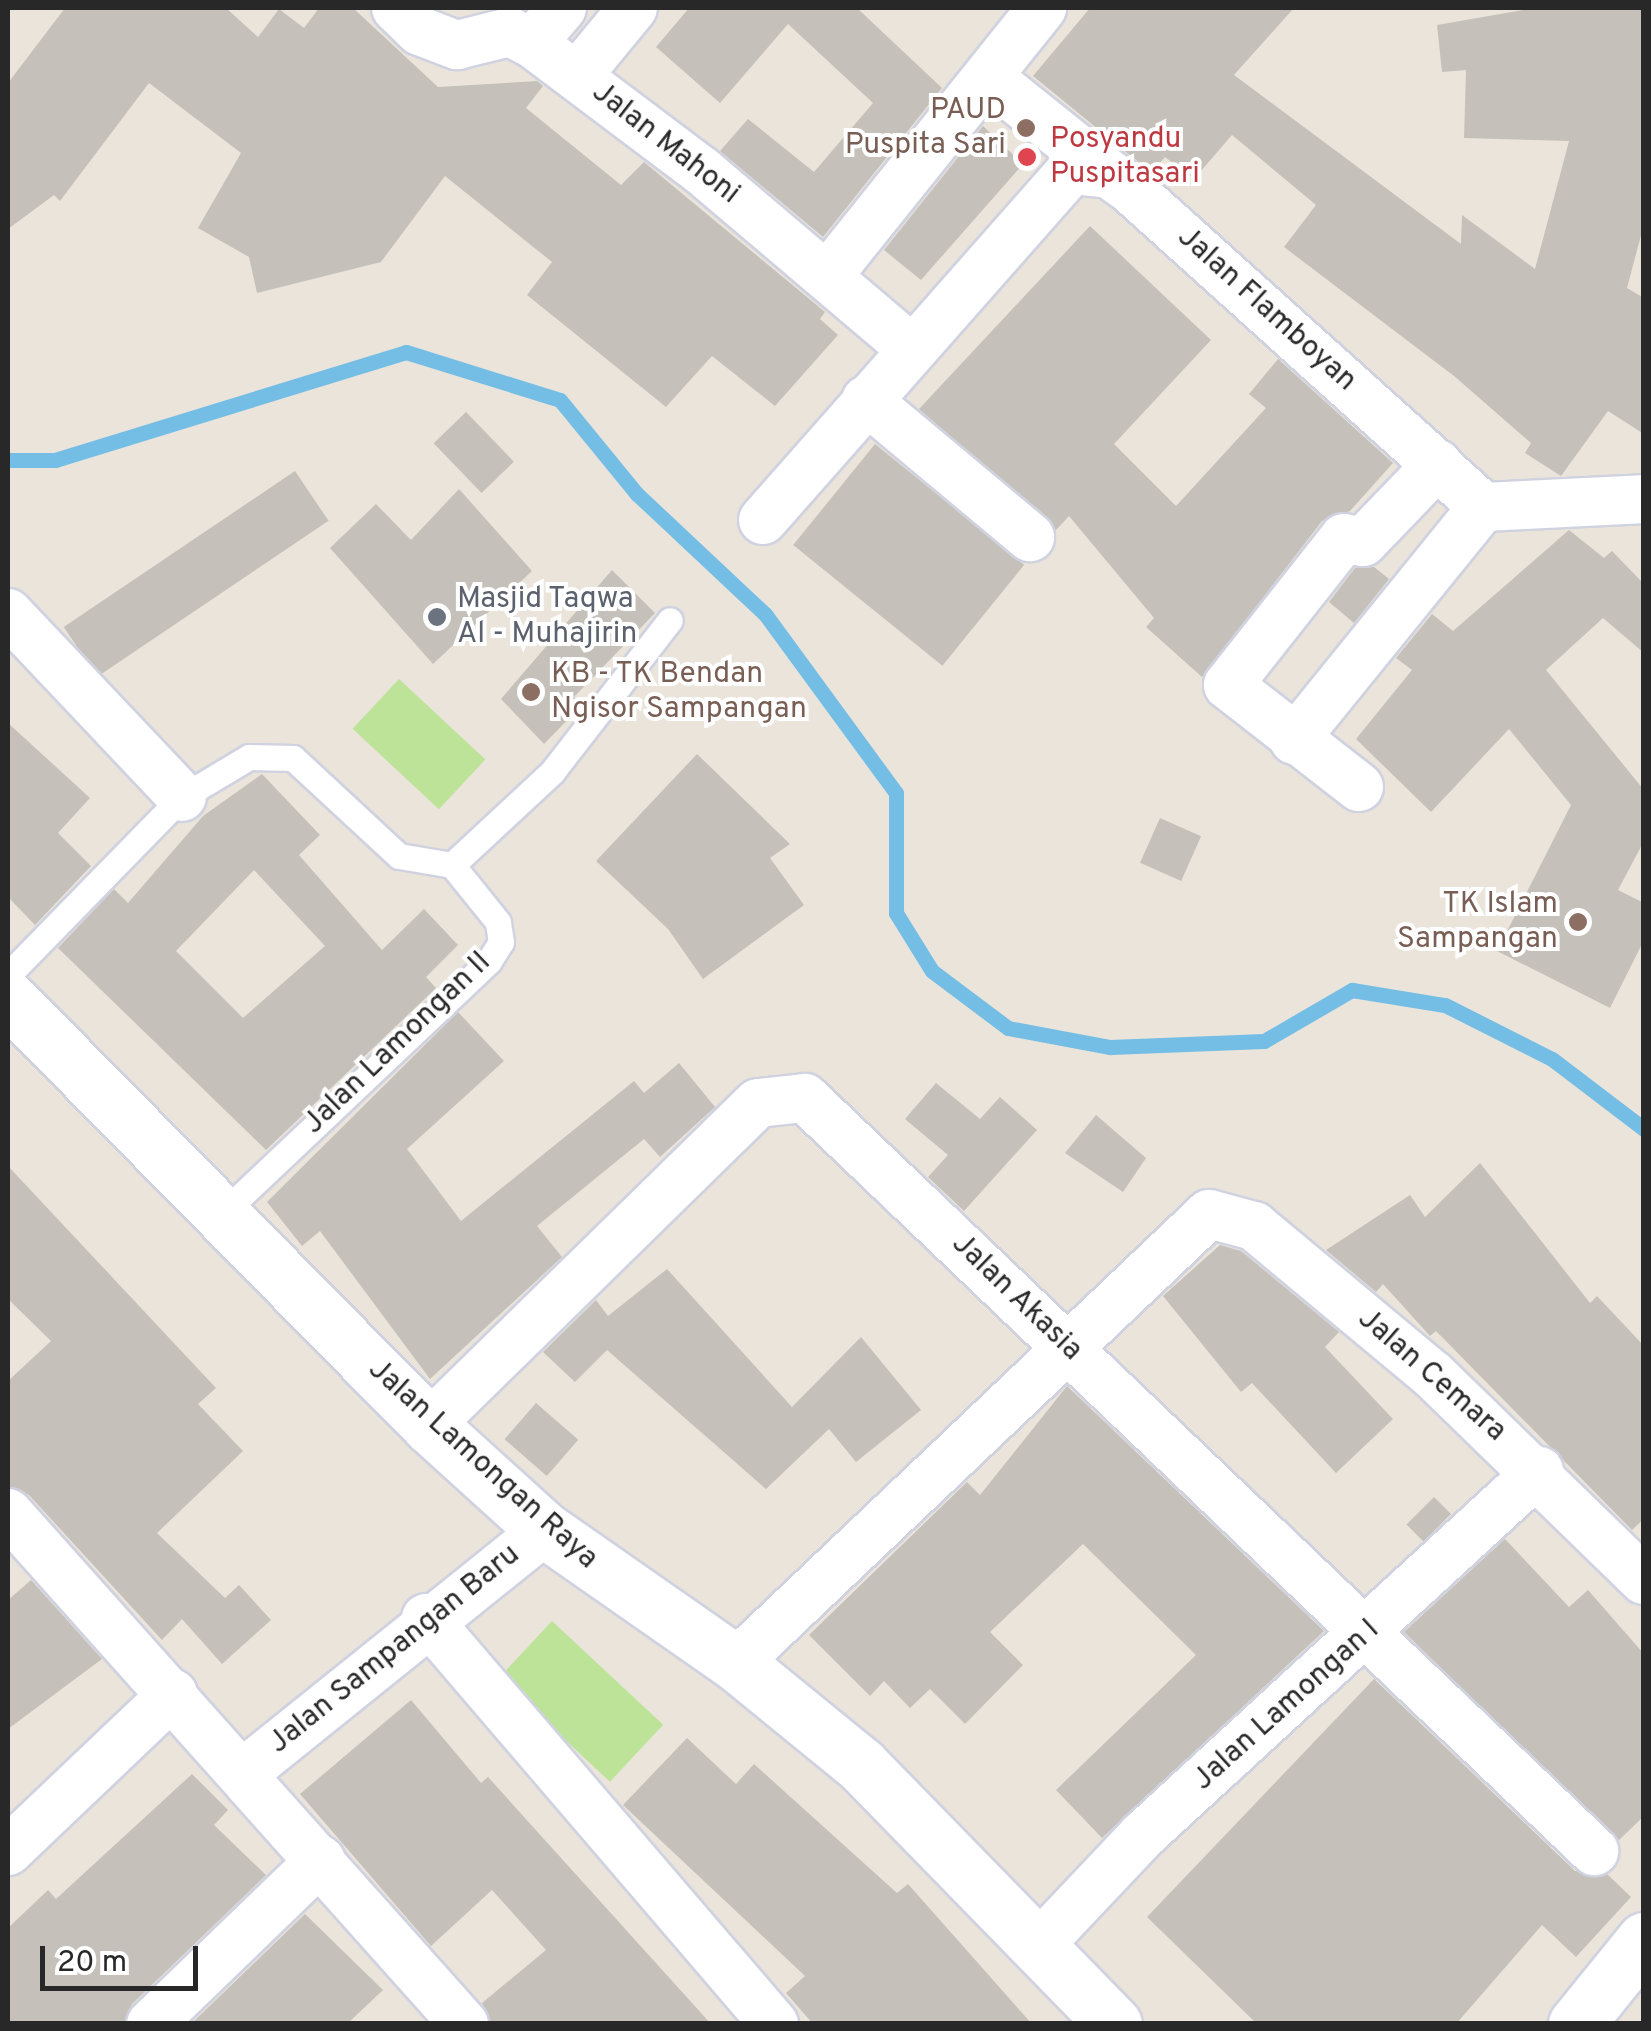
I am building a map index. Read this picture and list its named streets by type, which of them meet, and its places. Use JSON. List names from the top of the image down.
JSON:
{
  "streets": {
    "street": [
      "Jalan Mahoni",
      "Jalan Flamboyan",
      "Jalan Akasia",
      "Jalan Cemara",
      "Jalan Lamongan Raya",
      "Jalan Sampangan Baru",
      "Jalan Lamongan I"
    ],
    "lane": ["Jalan Lamongan II"]
  },
  "crossings": [
    ["Jalan Lamongan II", "Jalan Lamongan Raya"],
    ["Jalan Akasia", "Jalan Cemara"],
    ["Jalan Akasia", "Jalan Lamongan Raya"],
    ["Jalan Akasia", "Jalan Lamongan I"],
    ["Jalan Cemara", "Jalan Lamongan I"],
    ["Jalan Lamongan Raya", "Jalan Sampangan Baru"],
    ["Jalan Lamongan Raya", "Jalan Lamongan I"]
  ],
  "places": [
    "PAUD Puspita Sari",
    "Posyandu Puspitasari",
    "Masjid Taqwa Al - Muhajirin",
    "KB - TK Bendan Ngisor Sampangan",
    "TK Islam Sampangan"
  ],
  "scale_bar": "20 m"
}
